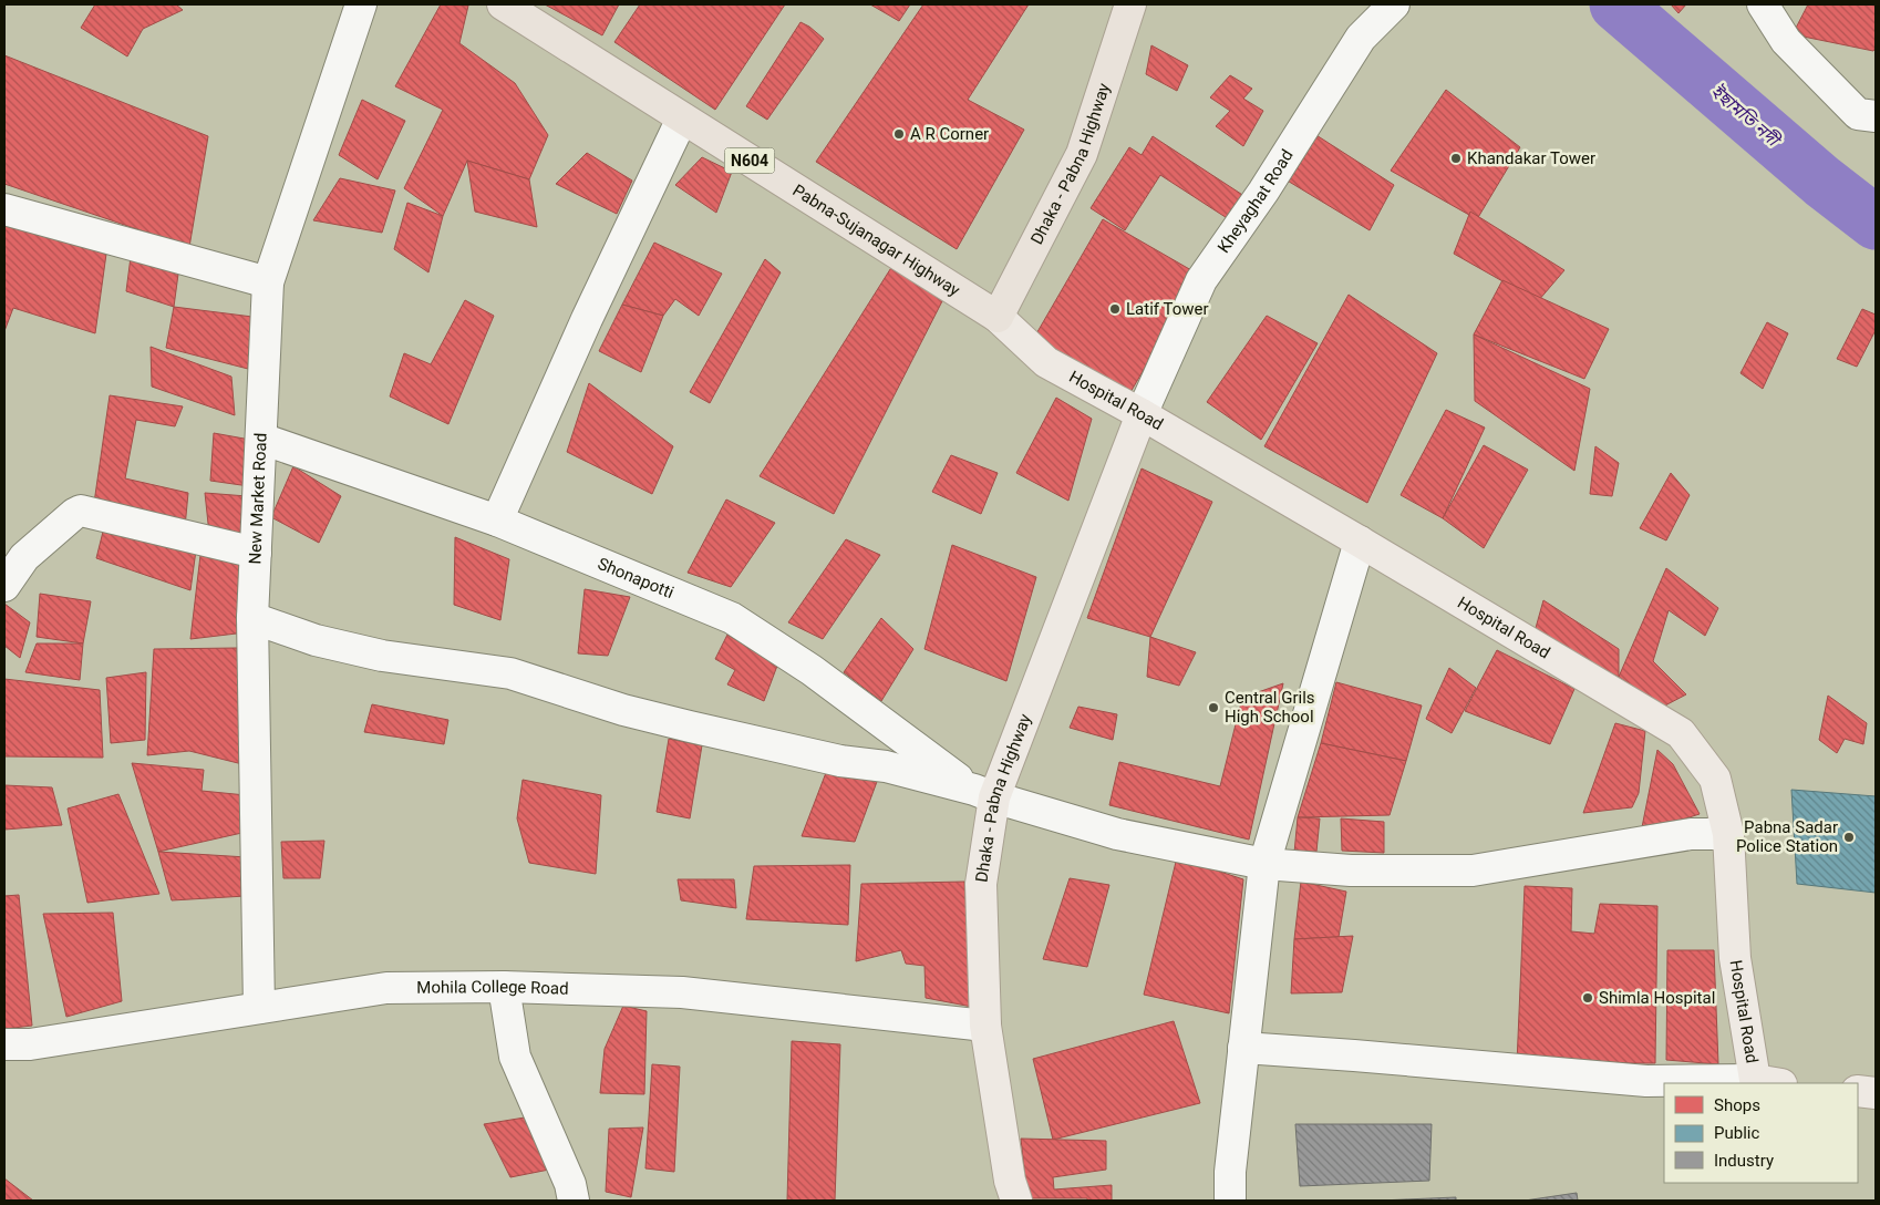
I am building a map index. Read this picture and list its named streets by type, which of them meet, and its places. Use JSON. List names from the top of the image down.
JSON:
{
  "streets": {
    "highway": ["N604", "Dhaka - Pabna Highway", "Pabna-Sujanagar Highway"],
    "main road": ["Hospital Road"],
    "street": [
      "Kheyaghat Road",
      "New Market Road",
      "Shonapotti",
      "Mohila College Road"
    ]
  },
  "crossings": [
    ["Dhaka - Pabna Highway", "Kheyaghat Road"],
    ["Dhaka - Pabna Highway", "Pabna-Sujanagar Highway"],
    ["Dhaka - Pabna Highway", "Hospital Road"],
    ["Dhaka - Pabna Highway", "Shonapotti"],
    ["Dhaka - Pabna Highway", "Mohila College Road"],
    ["Kheyaghat Road", "Hospital Road"],
    ["Pabna-Sujanagar Highway", "Hospital Road"],
    ["New Market Road", "Shonapotti"],
    ["New Market Road", "Mohila College Road"]
  ],
  "water": ["ইছামতি নদী"],
  "places": [
    "A R Corner",
    "Khandakar Tower",
    "Latif Tower",
    "Central Grils High School",
    "Pabna Sadar Police Station",
    "Shimla Hospital"
  ],
  "legend": ["Shops", "Public", "Industry"]
}
